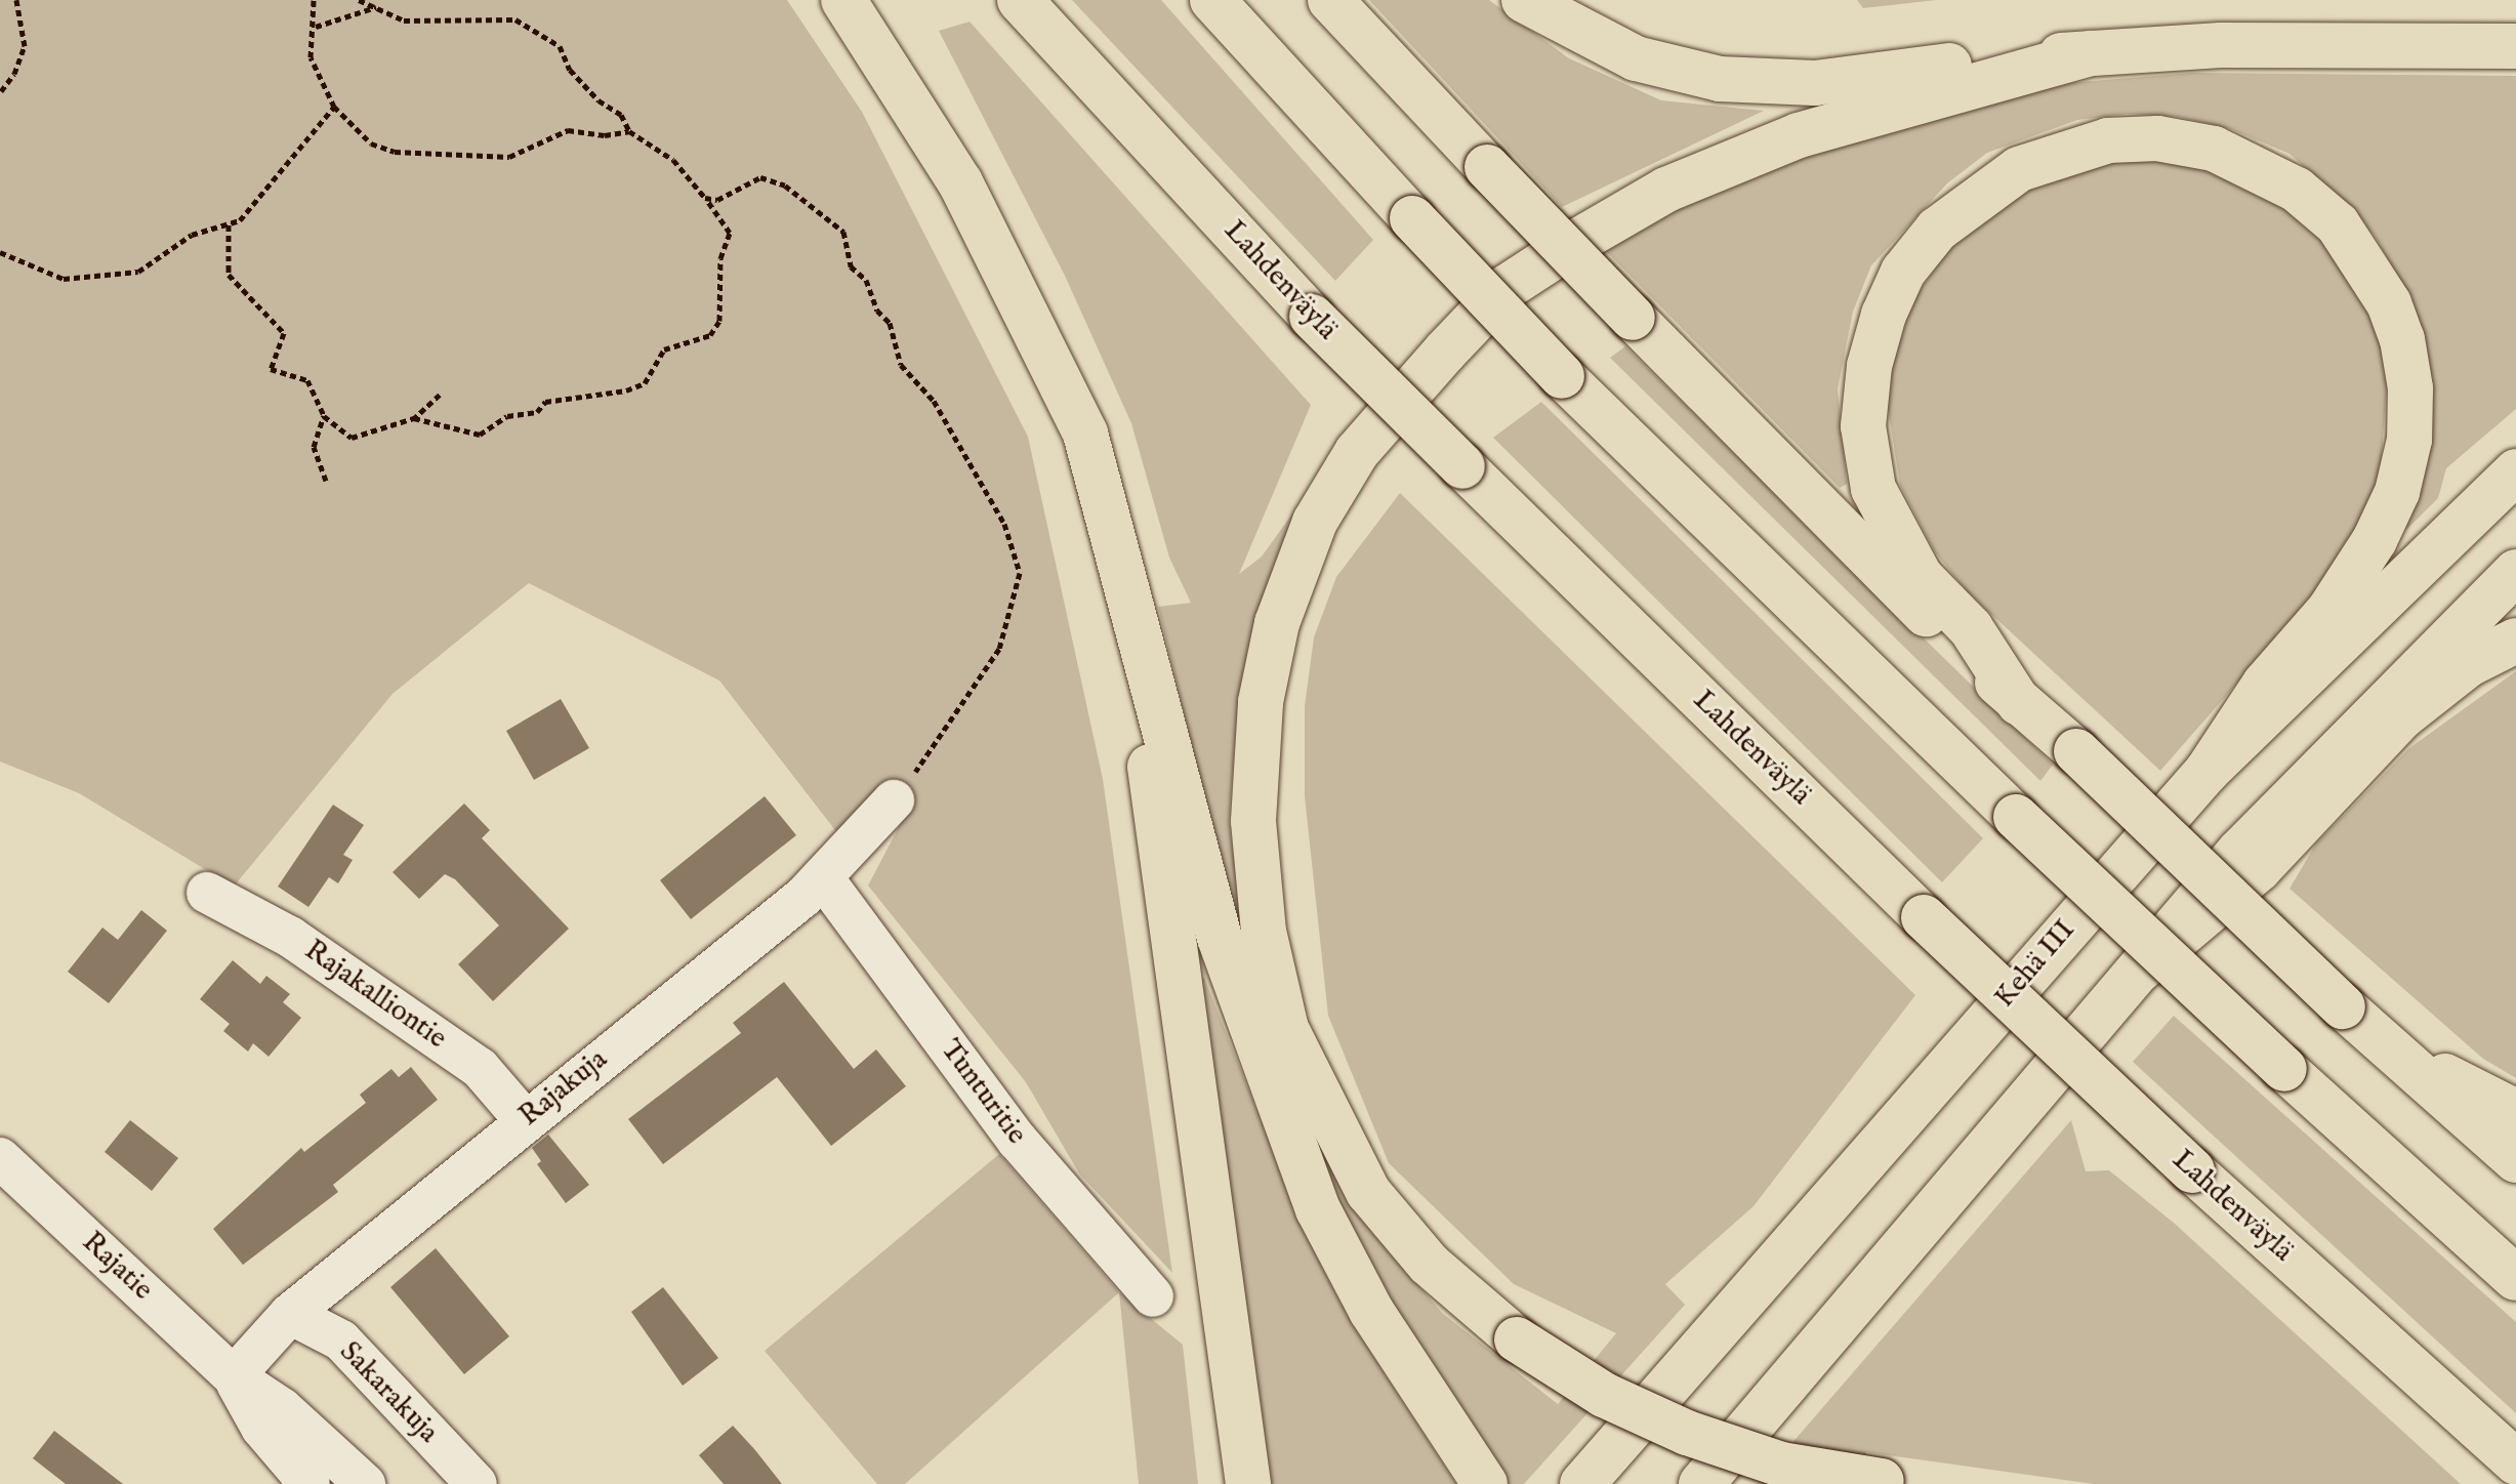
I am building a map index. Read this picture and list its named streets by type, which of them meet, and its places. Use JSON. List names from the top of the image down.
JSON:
{
  "streets": {
    "highway": ["Lahdenväylä", "Kehä III"],
    "street": [
      "Rajakalliontie",
      "Rajakuja",
      "Tunturitie",
      "Rajatie",
      "Sakarakuja"
    ]
  },
  "crossings": [
    ["Rajakalliontie", "Rajakuja"],
    ["Rajakuja", "Tunturitie"],
    ["Rajakuja", "Rajatie"],
    ["Rajakuja", "Sakarakuja"]
  ]
}
